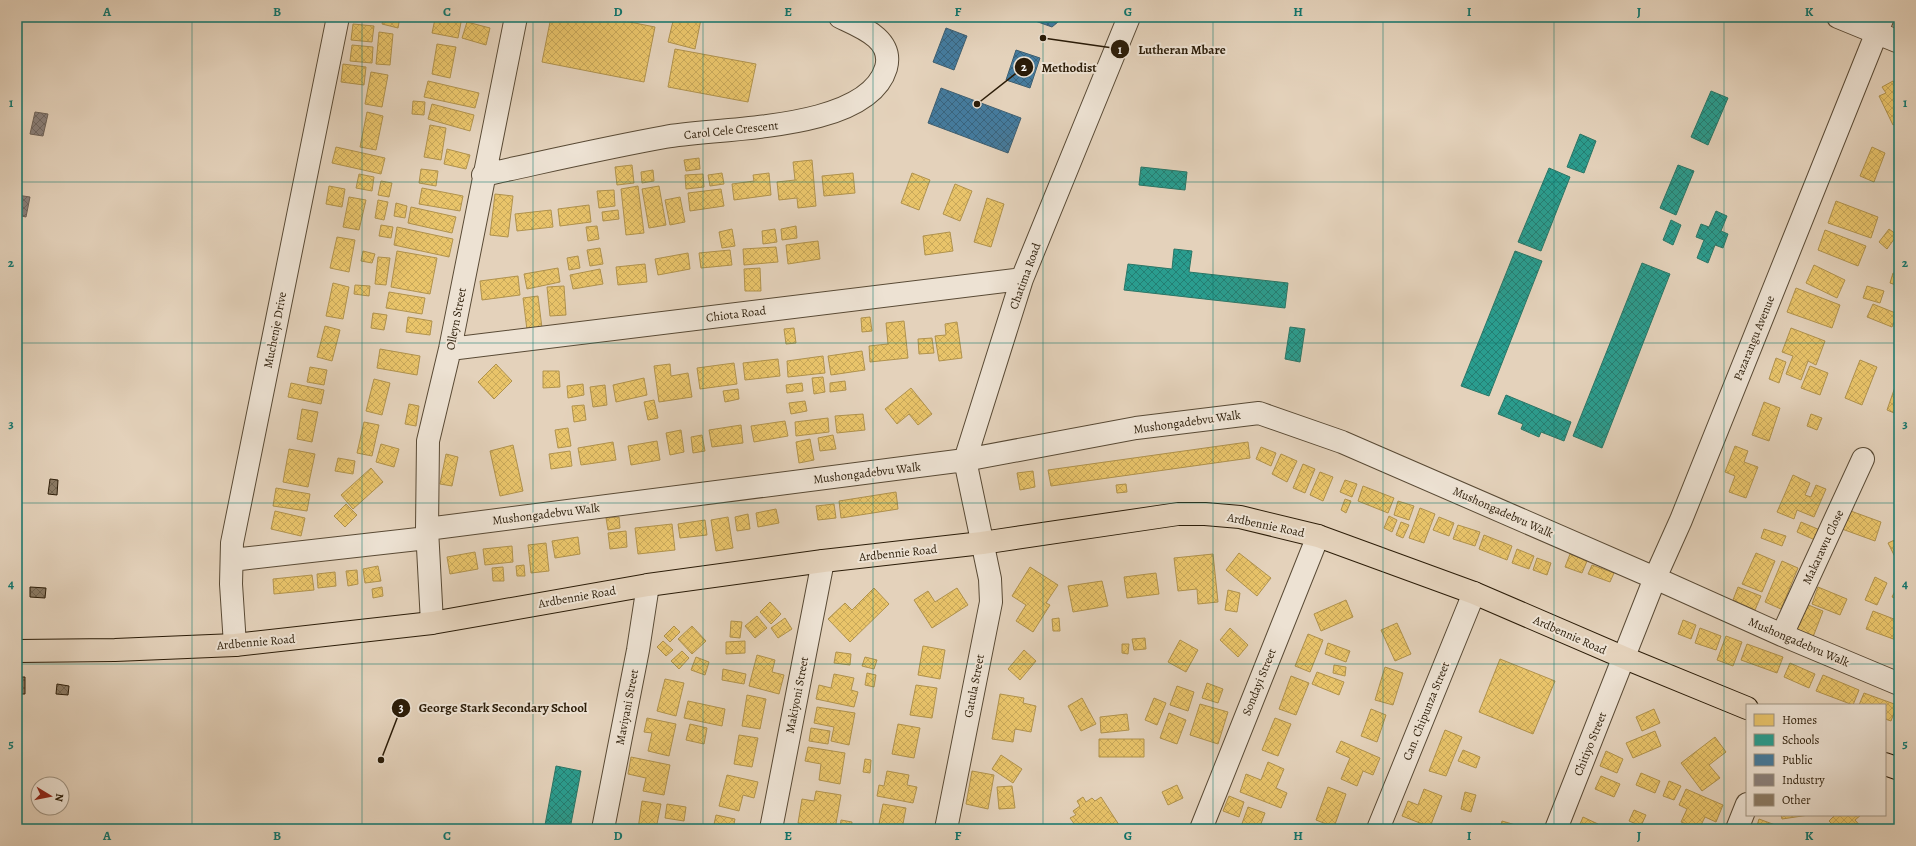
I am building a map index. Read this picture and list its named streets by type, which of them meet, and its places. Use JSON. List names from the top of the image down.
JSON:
{
  "streets": {
    "main road": ["Ardbennie Road"],
    "street": [
      "Carol Cele Crescent",
      "Chatima Road",
      "Chiota Road",
      "Olleyn Street",
      "Muchenje Drive",
      "Pazarangu Avenue",
      "Mushongadebvu Walk",
      "Makarawu Close",
      "Sondayi Street",
      "Gatula Street",
      "Makiyoni Street",
      "Maviyani Street",
      "Can. Chipunza Street",
      "Chitiyo Street"
    ]
  },
  "crossings": [
    ["Carol Cele Crescent", "Olleyn Street"],
    ["Chatima Road", "Chiota Road"],
    ["Chatima Road", "Mushongadebvu Walk"],
    ["Chatima Road", "Ardbennie Road"],
    ["Chatima Road", "Gatula Street"],
    ["Chiota Road", "Olleyn Street"],
    ["Olleyn Street", "Mushongadebvu Walk"],
    ["Olleyn Street", "Ardbennie Road"],
    ["Muchenje Drive", "Mushongadebvu Walk"],
    ["Muchenje Drive", "Ardbennie Road"],
    ["Pazarangu Avenue", "Mushongadebvu Walk"],
    ["Pazarangu Avenue", "Ardbennie Road"],
    ["Pazarangu Avenue", "Chitiyo Street"],
    ["Mushongadebvu Walk", "Makarawu Close"],
    ["Ardbennie Road", "Sondayi Street"],
    ["Ardbennie Road", "Gatula Street"],
    ["Ardbennie Road", "Makiyoni Street"],
    ["Ardbennie Road", "Maviyani Street"],
    ["Ardbennie Road", "Can. Chipunza Street"],
    ["Ardbennie Road", "Chitiyo Street"]
  ],
  "places": ["Lutheran Mbare", "Methodist", "George Stark Secondary School"],
  "legend": [
    "Homes",
    "Schools",
    "Public",
    "Industry",
    "Other"
  ],
  "north": "right",
  "grid": {
    "columns": [
      "A",
      "B",
      "C",
      "D",
      "E",
      "F",
      "G",
      "H",
      "I",
      "J",
      "K"
    ],
    "rows": [
      "1",
      "2",
      "3",
      "4",
      "5"
    ]
  }
}
